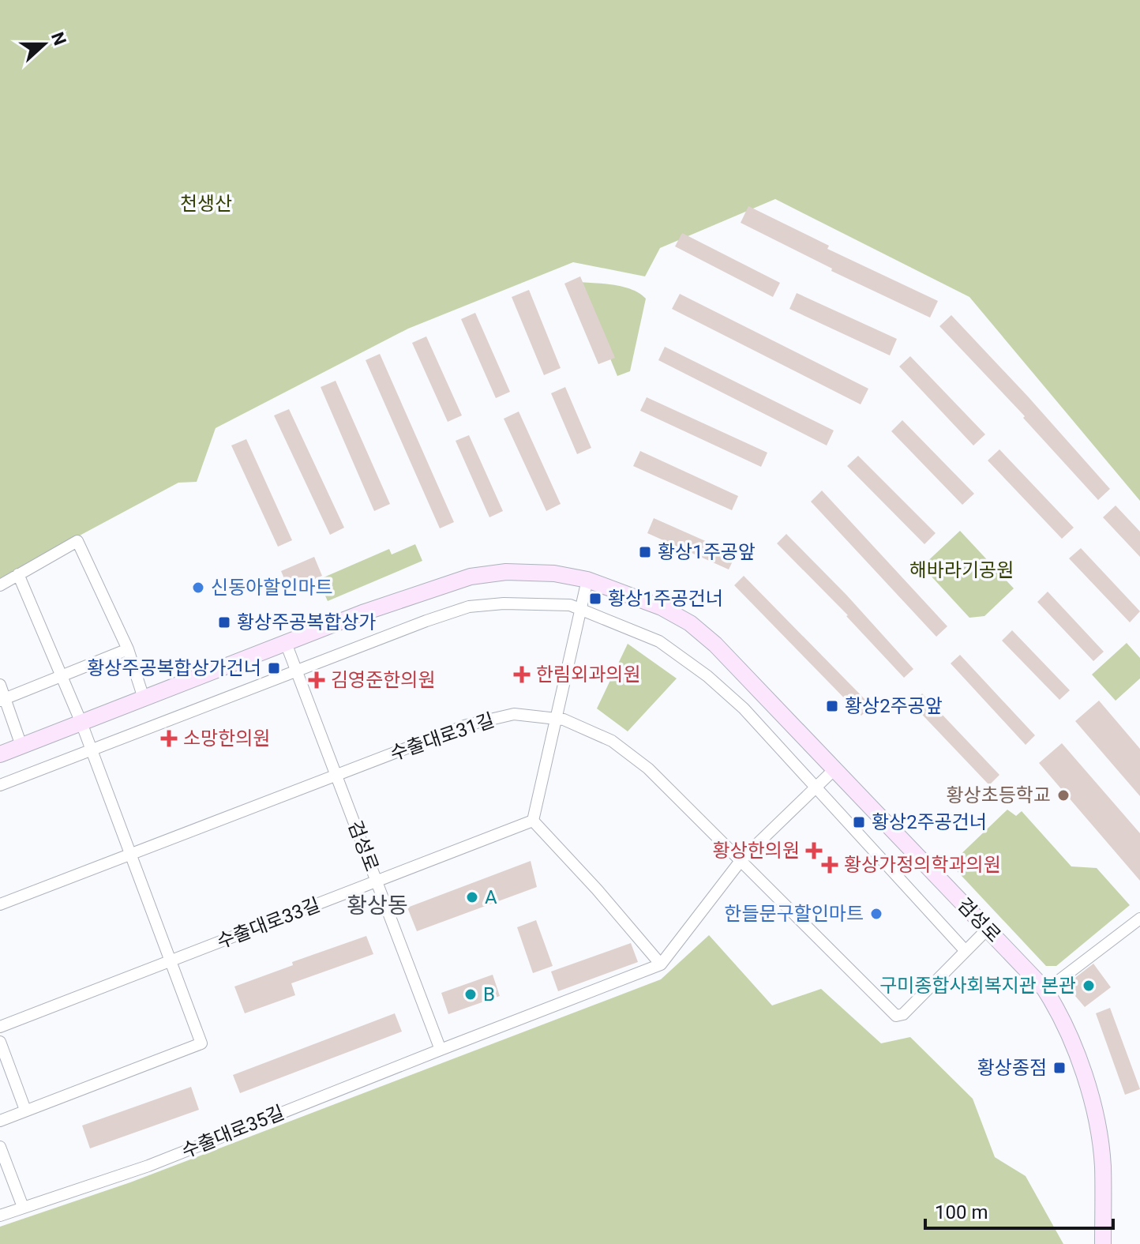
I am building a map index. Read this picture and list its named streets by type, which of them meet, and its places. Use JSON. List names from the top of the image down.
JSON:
{
  "streets": {
    "street": [
      "수출대로31길",
      "검성로",
      "수출대로33길",
      "수출대로35길"
    ]
  },
  "crossings": [
    ["수출대로31길", "검성로"],
    ["검성로", "수출대로33길"],
    ["검성로", "수출대로35길"]
  ],
  "districts": ["황상동"],
  "parks": ["천생산", "해바라기공원"],
  "places": {
    "transit": [
      "황상1주공앞",
      "황상1주공건너",
      "황상주공복합상가",
      "황상주공복합상가건너",
      "황상2주공앞",
      "황상2주공건너",
      "황상종점"
    ],
    "other": [
      "신동아할인마트",
      "황상초등학교",
      "A",
      "한들문구할인마트",
      "구미종합사회복지관 본관",
      "B"
    ],
    "health": [
      "한림외과의원",
      "김영준한의원",
      "소망한의원",
      "황상한의원",
      "황상가정의학과의원"
    ]
  },
  "scale_bar": "100 m",
  "north": "right"
}
